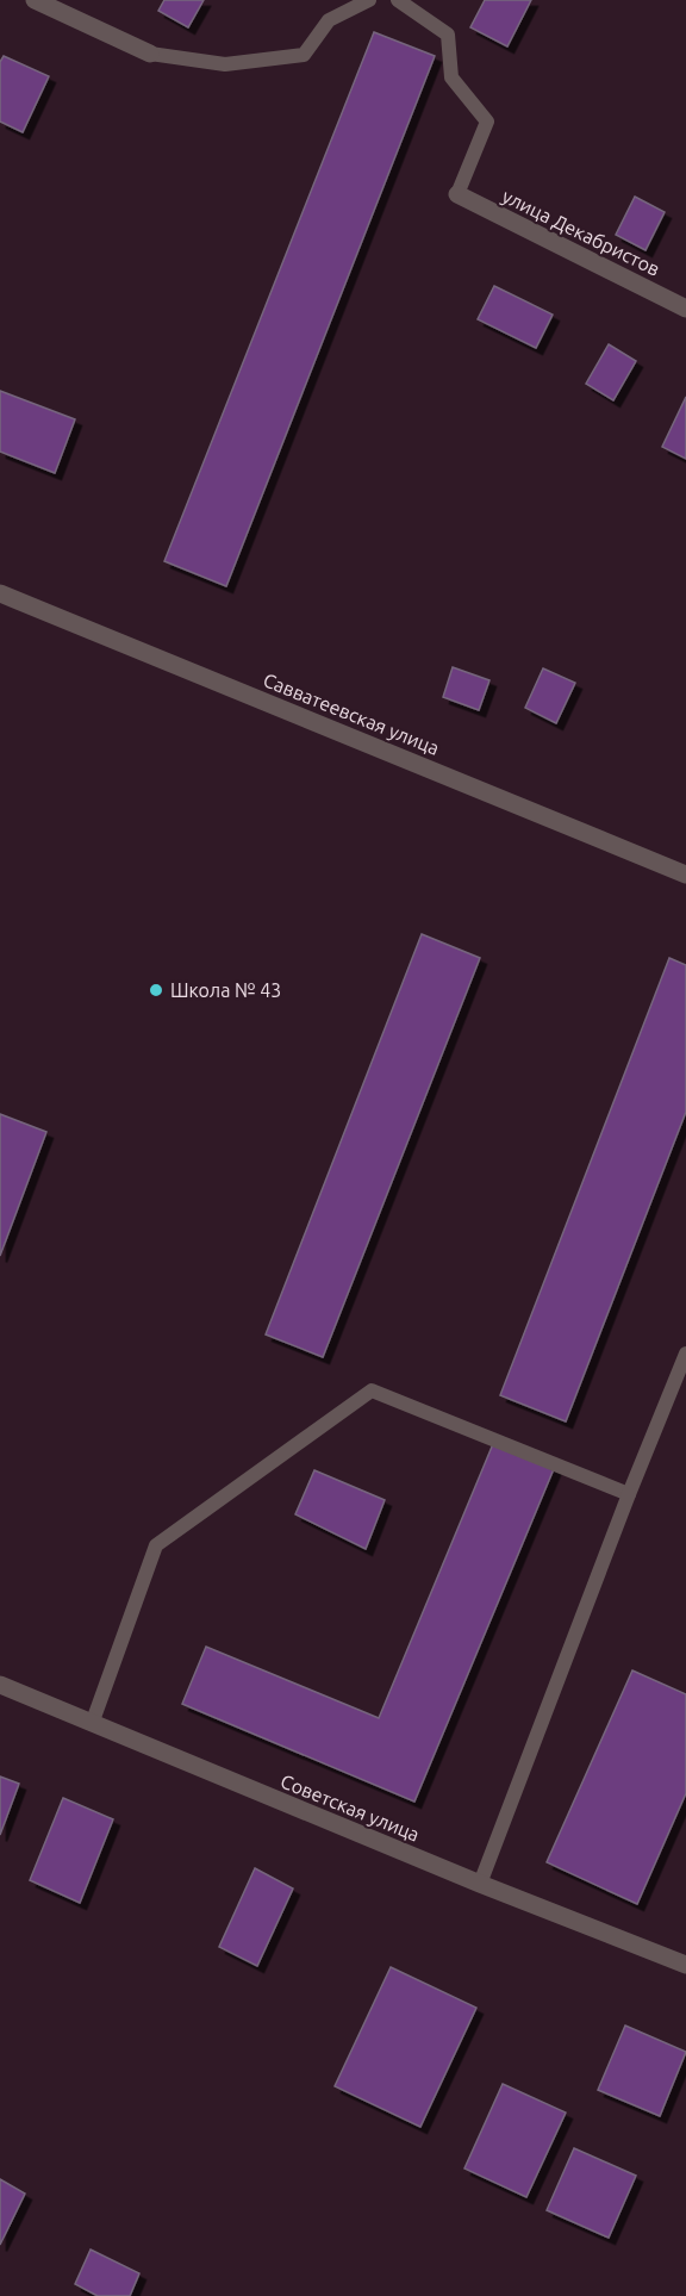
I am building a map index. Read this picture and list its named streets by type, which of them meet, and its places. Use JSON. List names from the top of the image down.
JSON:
{
  "streets": {
    "street": ["улица Декабристов", "Савватеевская улица", "Советская улица"]
  },
  "places": ["Школа № 43"]
}
